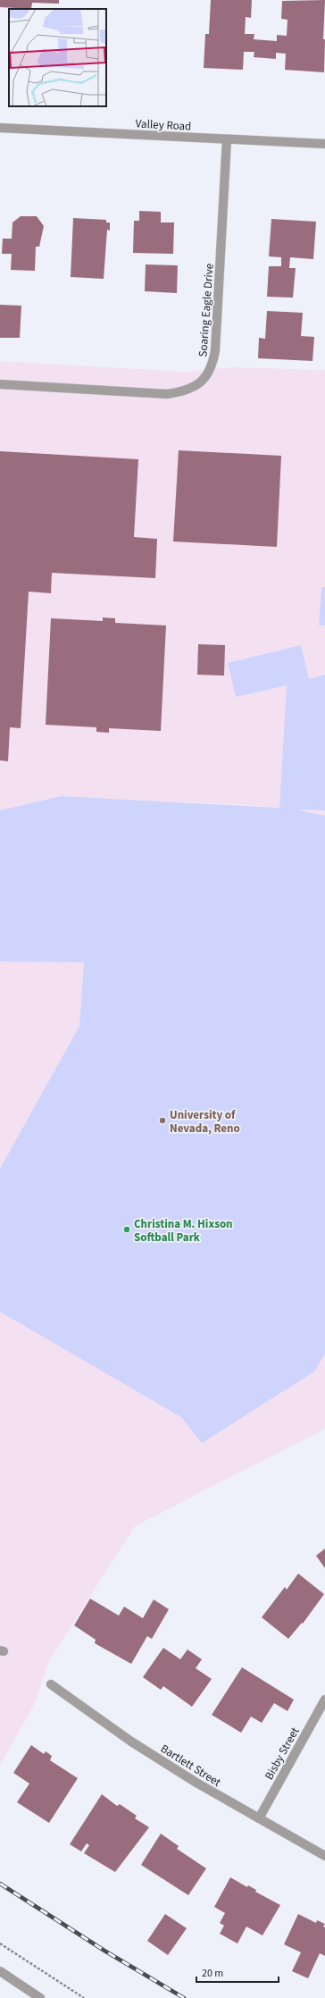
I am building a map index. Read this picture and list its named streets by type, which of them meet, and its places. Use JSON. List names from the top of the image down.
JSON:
{
  "streets": {
    "street": [
      "Valley Road",
      "Soaring Eagle Drive",
      "Bisby Street",
      "Bartlett Street"
    ]
  },
  "crossings": [
    ["Valley Road", "Soaring Eagle Drive"],
    ["Bisby Street", "Bartlett Street"]
  ],
  "places": ["University of Nevada, Reno", "Christina M. Hixson Softball Park"],
  "scale_bar": "20 m"
}
